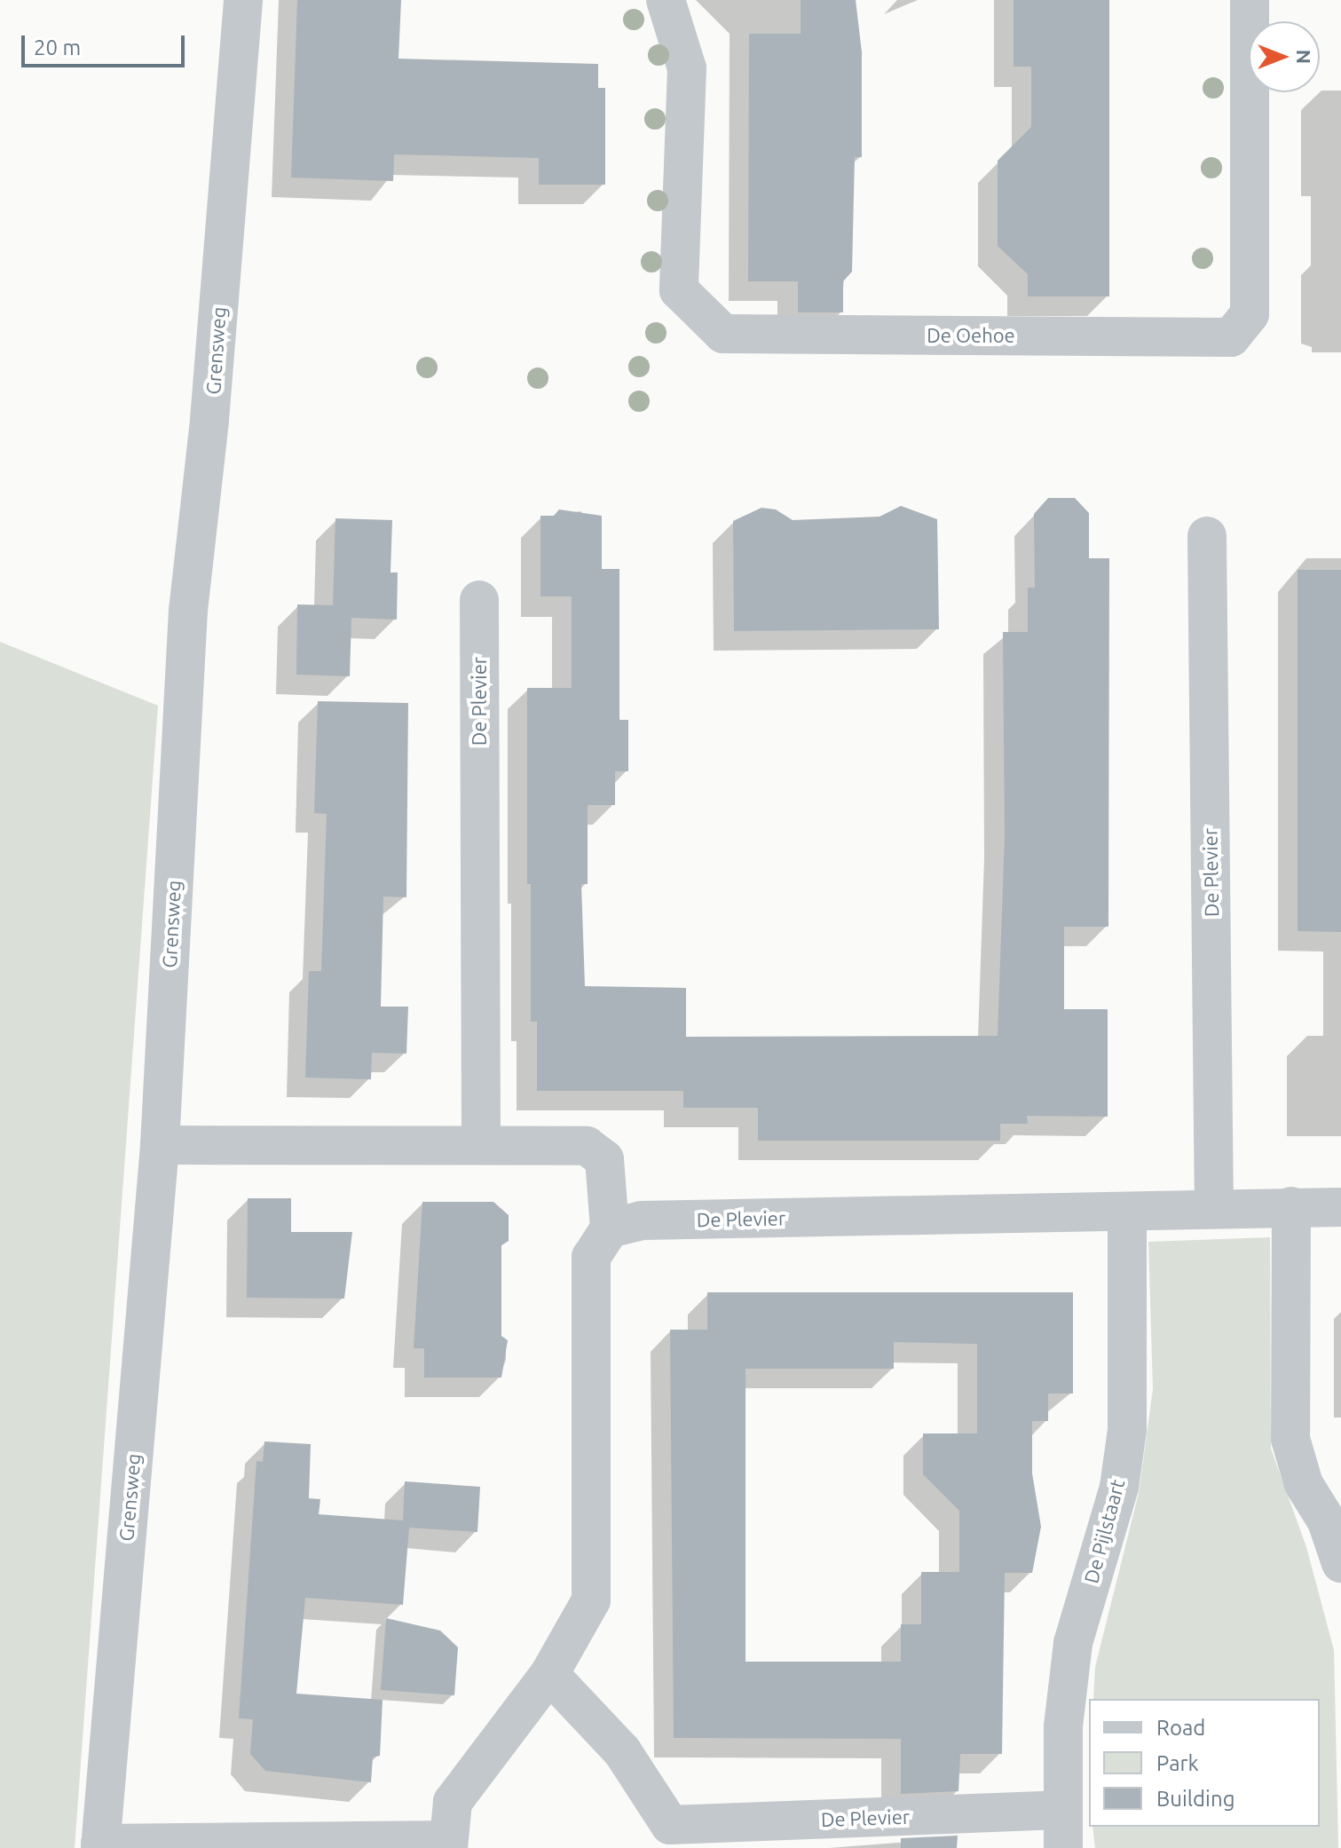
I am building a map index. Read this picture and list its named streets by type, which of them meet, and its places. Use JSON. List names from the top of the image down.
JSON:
{
  "streets": {
    "street": [
      "De Oehoe",
      "Grensweg",
      "De Plevier",
      "De Pijlstaart"
    ]
  },
  "crossings": [
    ["De Plevier", "De Pijlstaart"]
  ],
  "legend": ["Road", "Park", "Building"],
  "scale_bar": "20 m",
  "north": "right"
}
